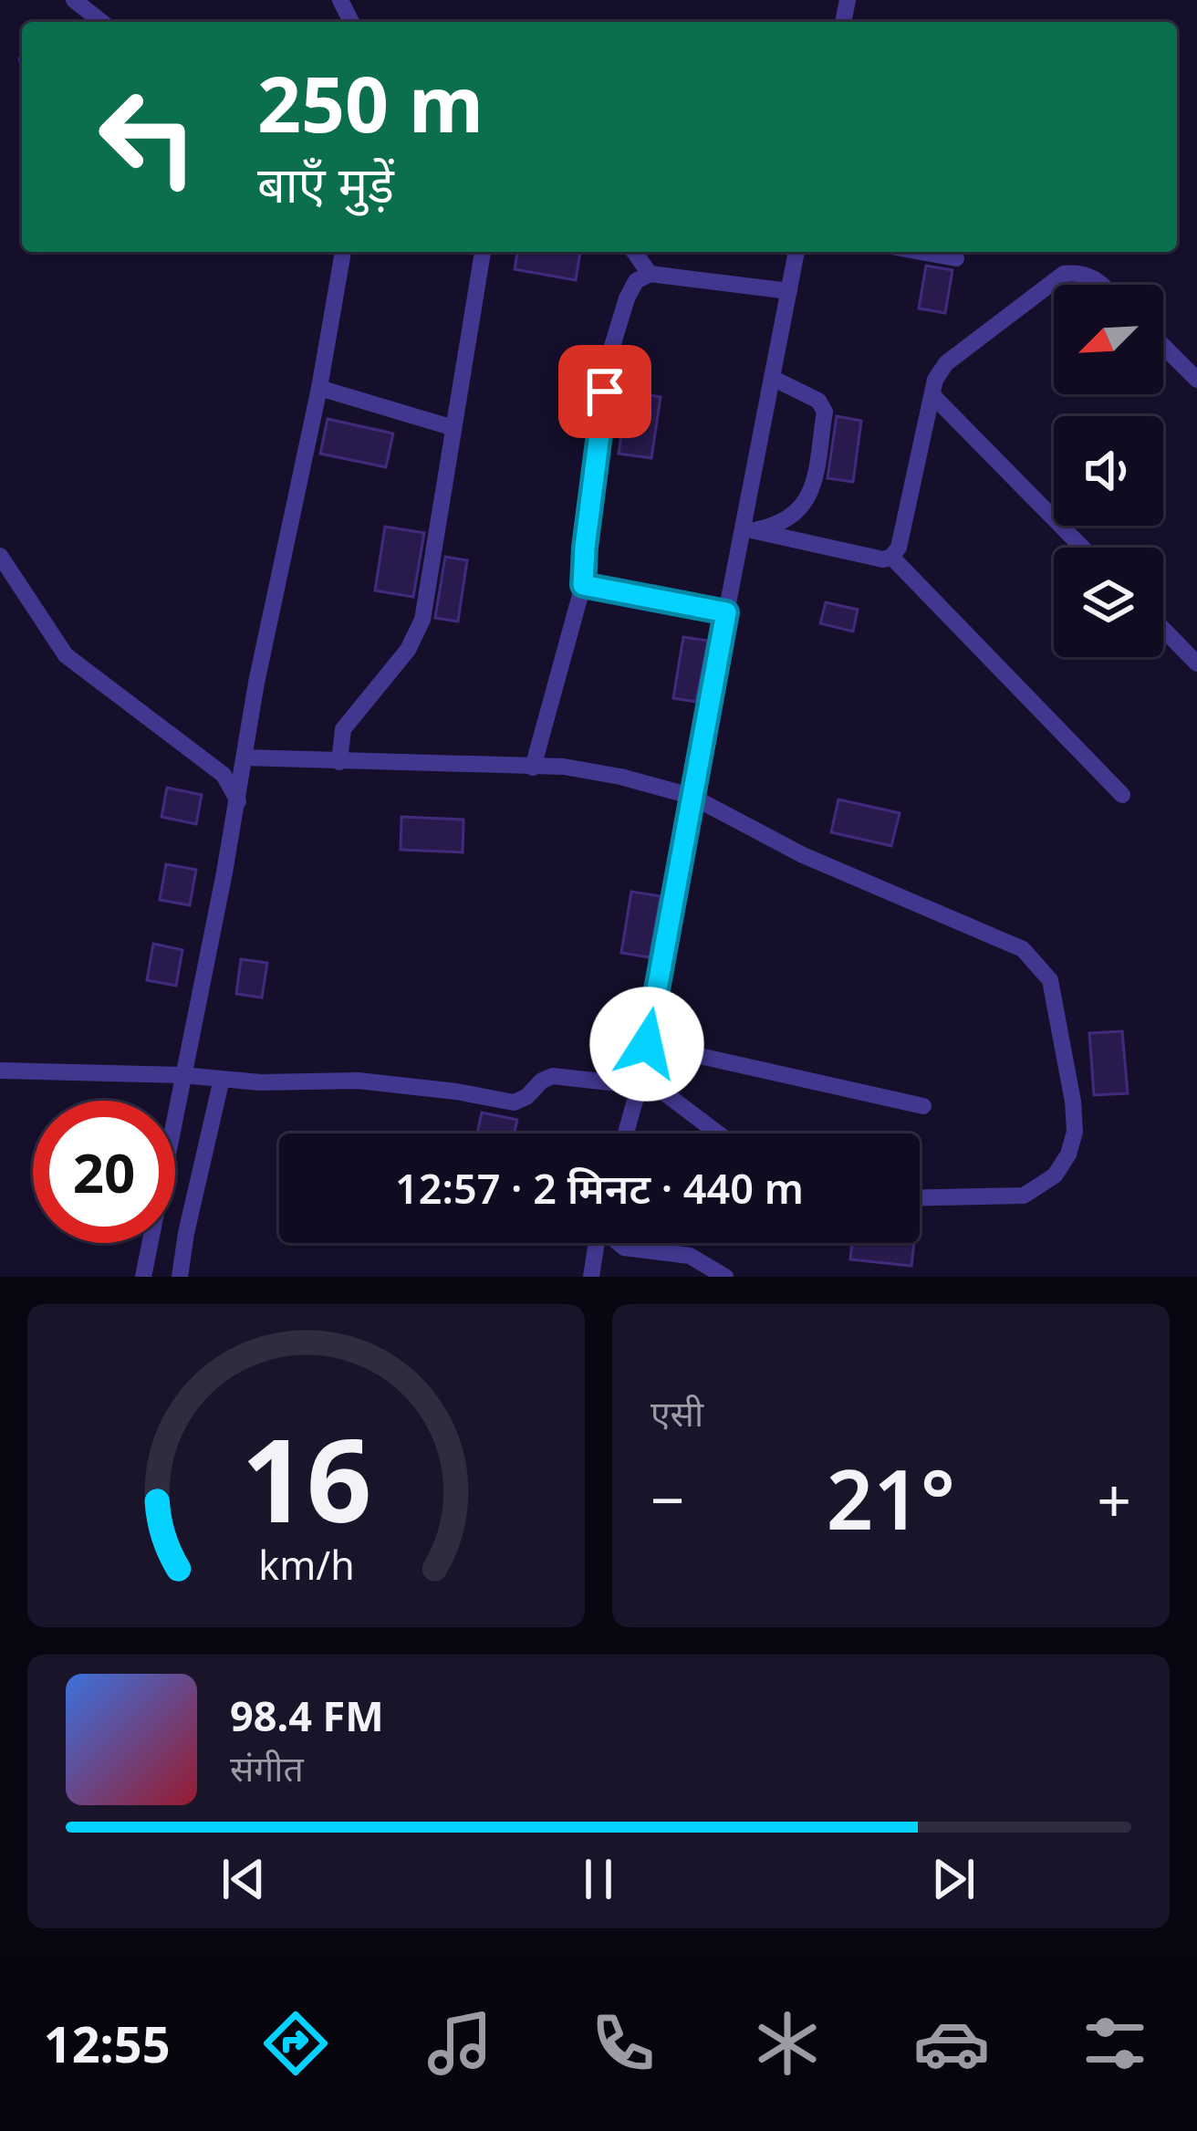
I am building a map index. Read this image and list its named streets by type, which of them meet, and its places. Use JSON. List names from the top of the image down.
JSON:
{
  "north": "bottom left",
  "page": {
    "turn": ["250 m", "बाएँ मुड़ें"],
    "limit": "20",
    "trip": "12:57 · 2 मिनट · 440 m",
    "tile": "एसी",
    "heat": ["−", "21°", "+"],
    "song": ["98.4 FM", "संगीत"],
    "tabs": "12:55",
    "gauge": ["16", "km/h"]
  }
}
